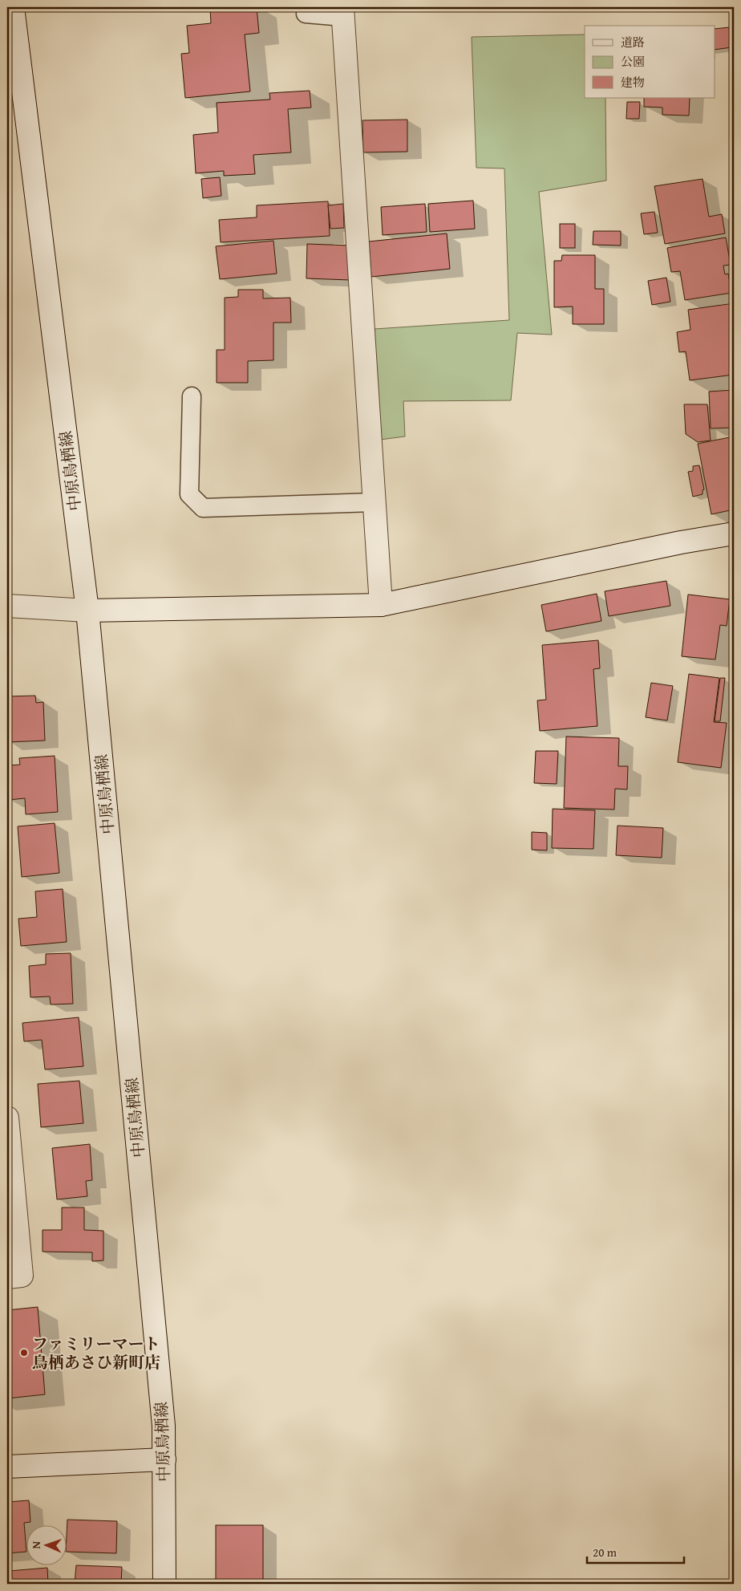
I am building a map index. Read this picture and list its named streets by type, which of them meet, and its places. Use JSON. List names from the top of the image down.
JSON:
{
  "streets": {
    "street": ["中原鳥栖線"]
  },
  "places": ["ファミリーマート 鳥栖あさひ新町店"],
  "legend": ["道路", "公園", "建物"],
  "scale_bar": "20 m",
  "north": "left"
}
